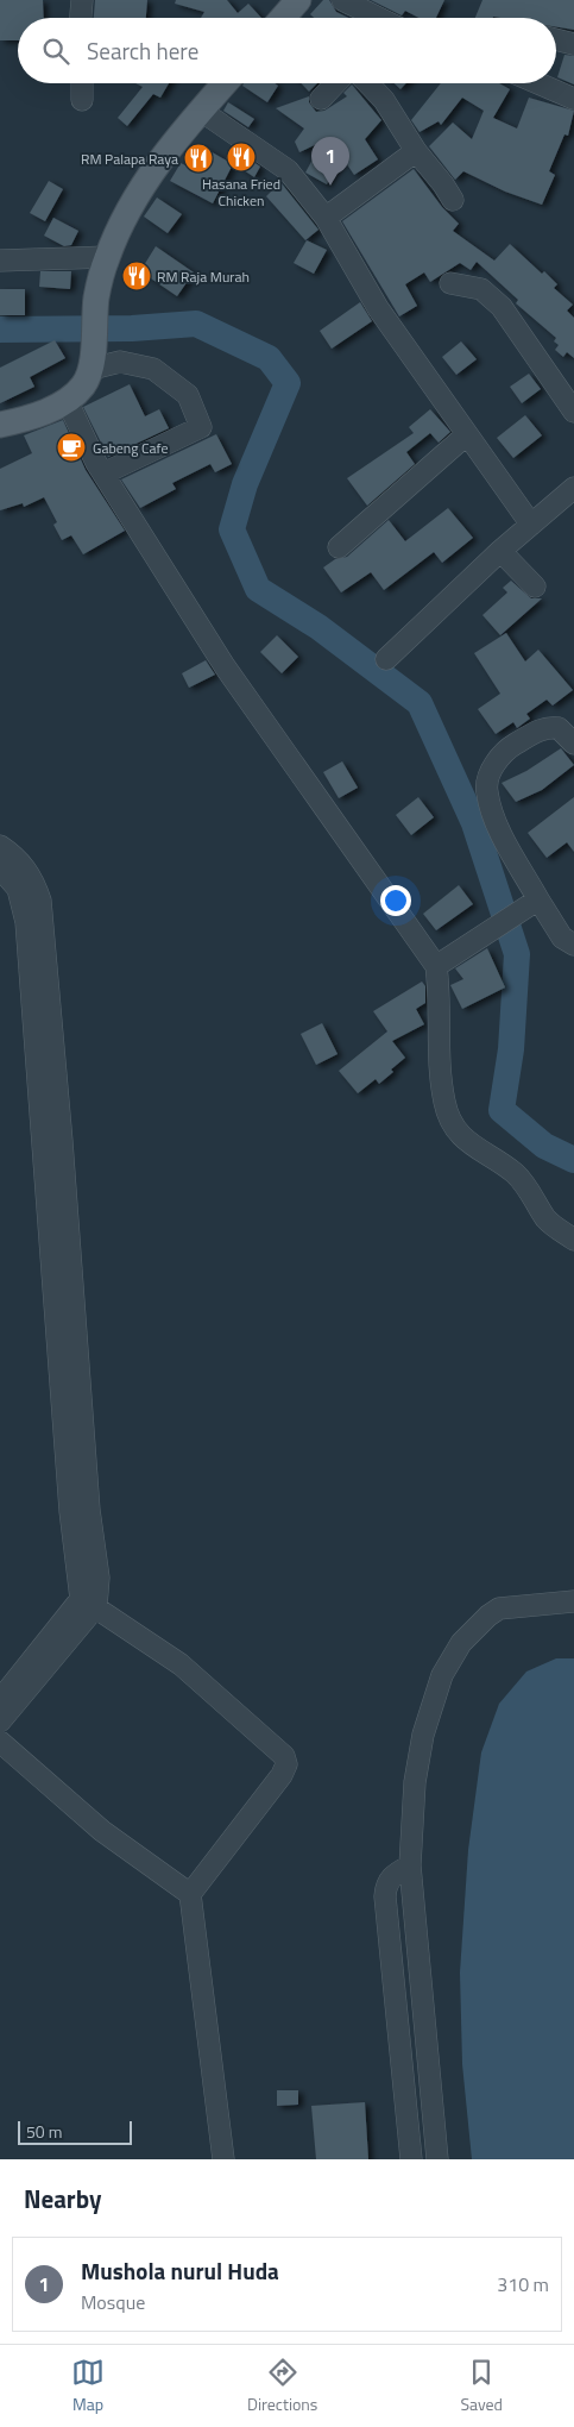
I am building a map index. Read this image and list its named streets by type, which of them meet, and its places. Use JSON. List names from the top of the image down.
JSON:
{
  "places": {
    "restaurant": ["Hasana Fried Chicken", "RM Palapa Raya", "RM Raja Murah"],
    "cafe": ["Gabeng Cafe"]
  },
  "scale_bar": "50 m",
  "page": {
    "search": "Search here",
    "pins": "1",
    "scale": "50 m",
    "heading": "Nearby",
    "list": [
      {
        "mark": "1",
        "name": "Mushola nurul Huda",
        "note": "Mosque",
        "value": "310 m"
      }
    ],
    "nav": ["Map", "Directions", "Saved"]
  }
}
